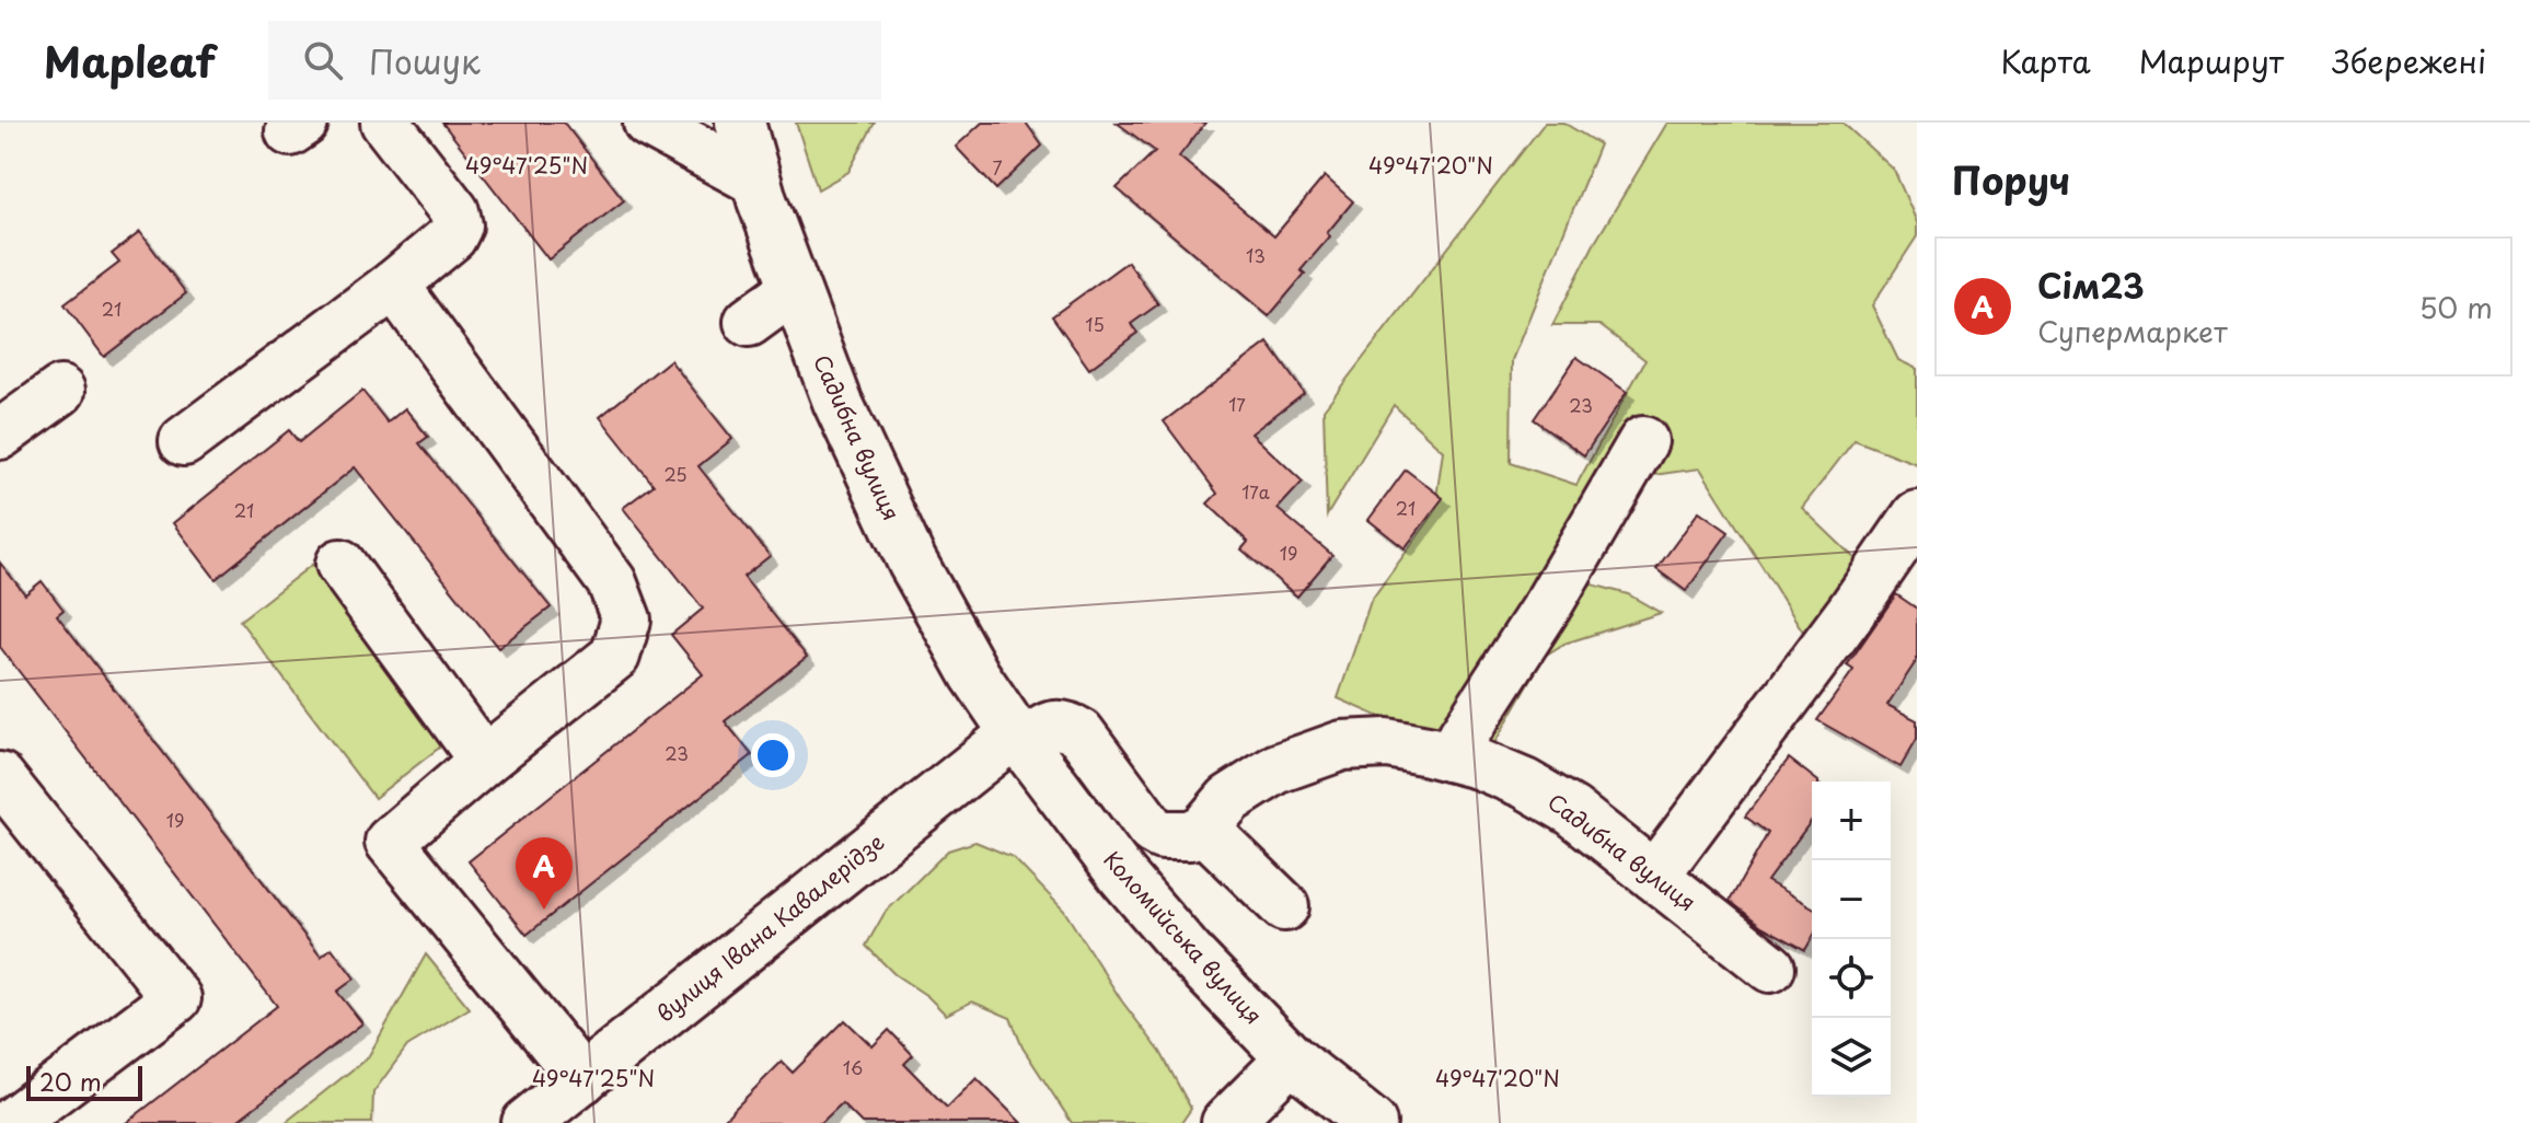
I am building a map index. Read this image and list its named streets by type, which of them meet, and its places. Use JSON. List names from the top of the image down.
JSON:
{
  "streets": {
    "street": ["Садибна вулиця", "вулиця Івана Кавалерідзе", "Коломийська вулиця"]
  },
  "crossings": [
    ["Садибна вулиця", "вулиця Івана Кавалерідзе"],
    ["Садибна вулиця", "Коломийська вулиця"],
    ["вулиця Івана Кавалерідзе", "Коломийська вулиця"]
  ],
  "house_numbers": [
    "7",
    "13",
    "21",
    "15",
    "17",
    "23",
    "25",
    "17а",
    "21",
    "21",
    "19",
    "23",
    "19",
    "16"
  ],
  "scale_bar": "20 m",
  "page": {
    "header": "Mapleaf",
    "search": "Пошук",
    "nav": ["Карта", "Маршрут", "Збережені"],
    "heading": "Поруч",
    "list": [
      {
        "mark": "A",
        "name": "Сім23",
        "note": "Супермаркет",
        "value": "50 m"
      }
    ],
    "map_buttons": ["+", "−"],
    "pins": "A",
    "scale": "20 m"
  },
  "coordinates": ["49°47'25\"N", "49°47'20\"N"]
}
